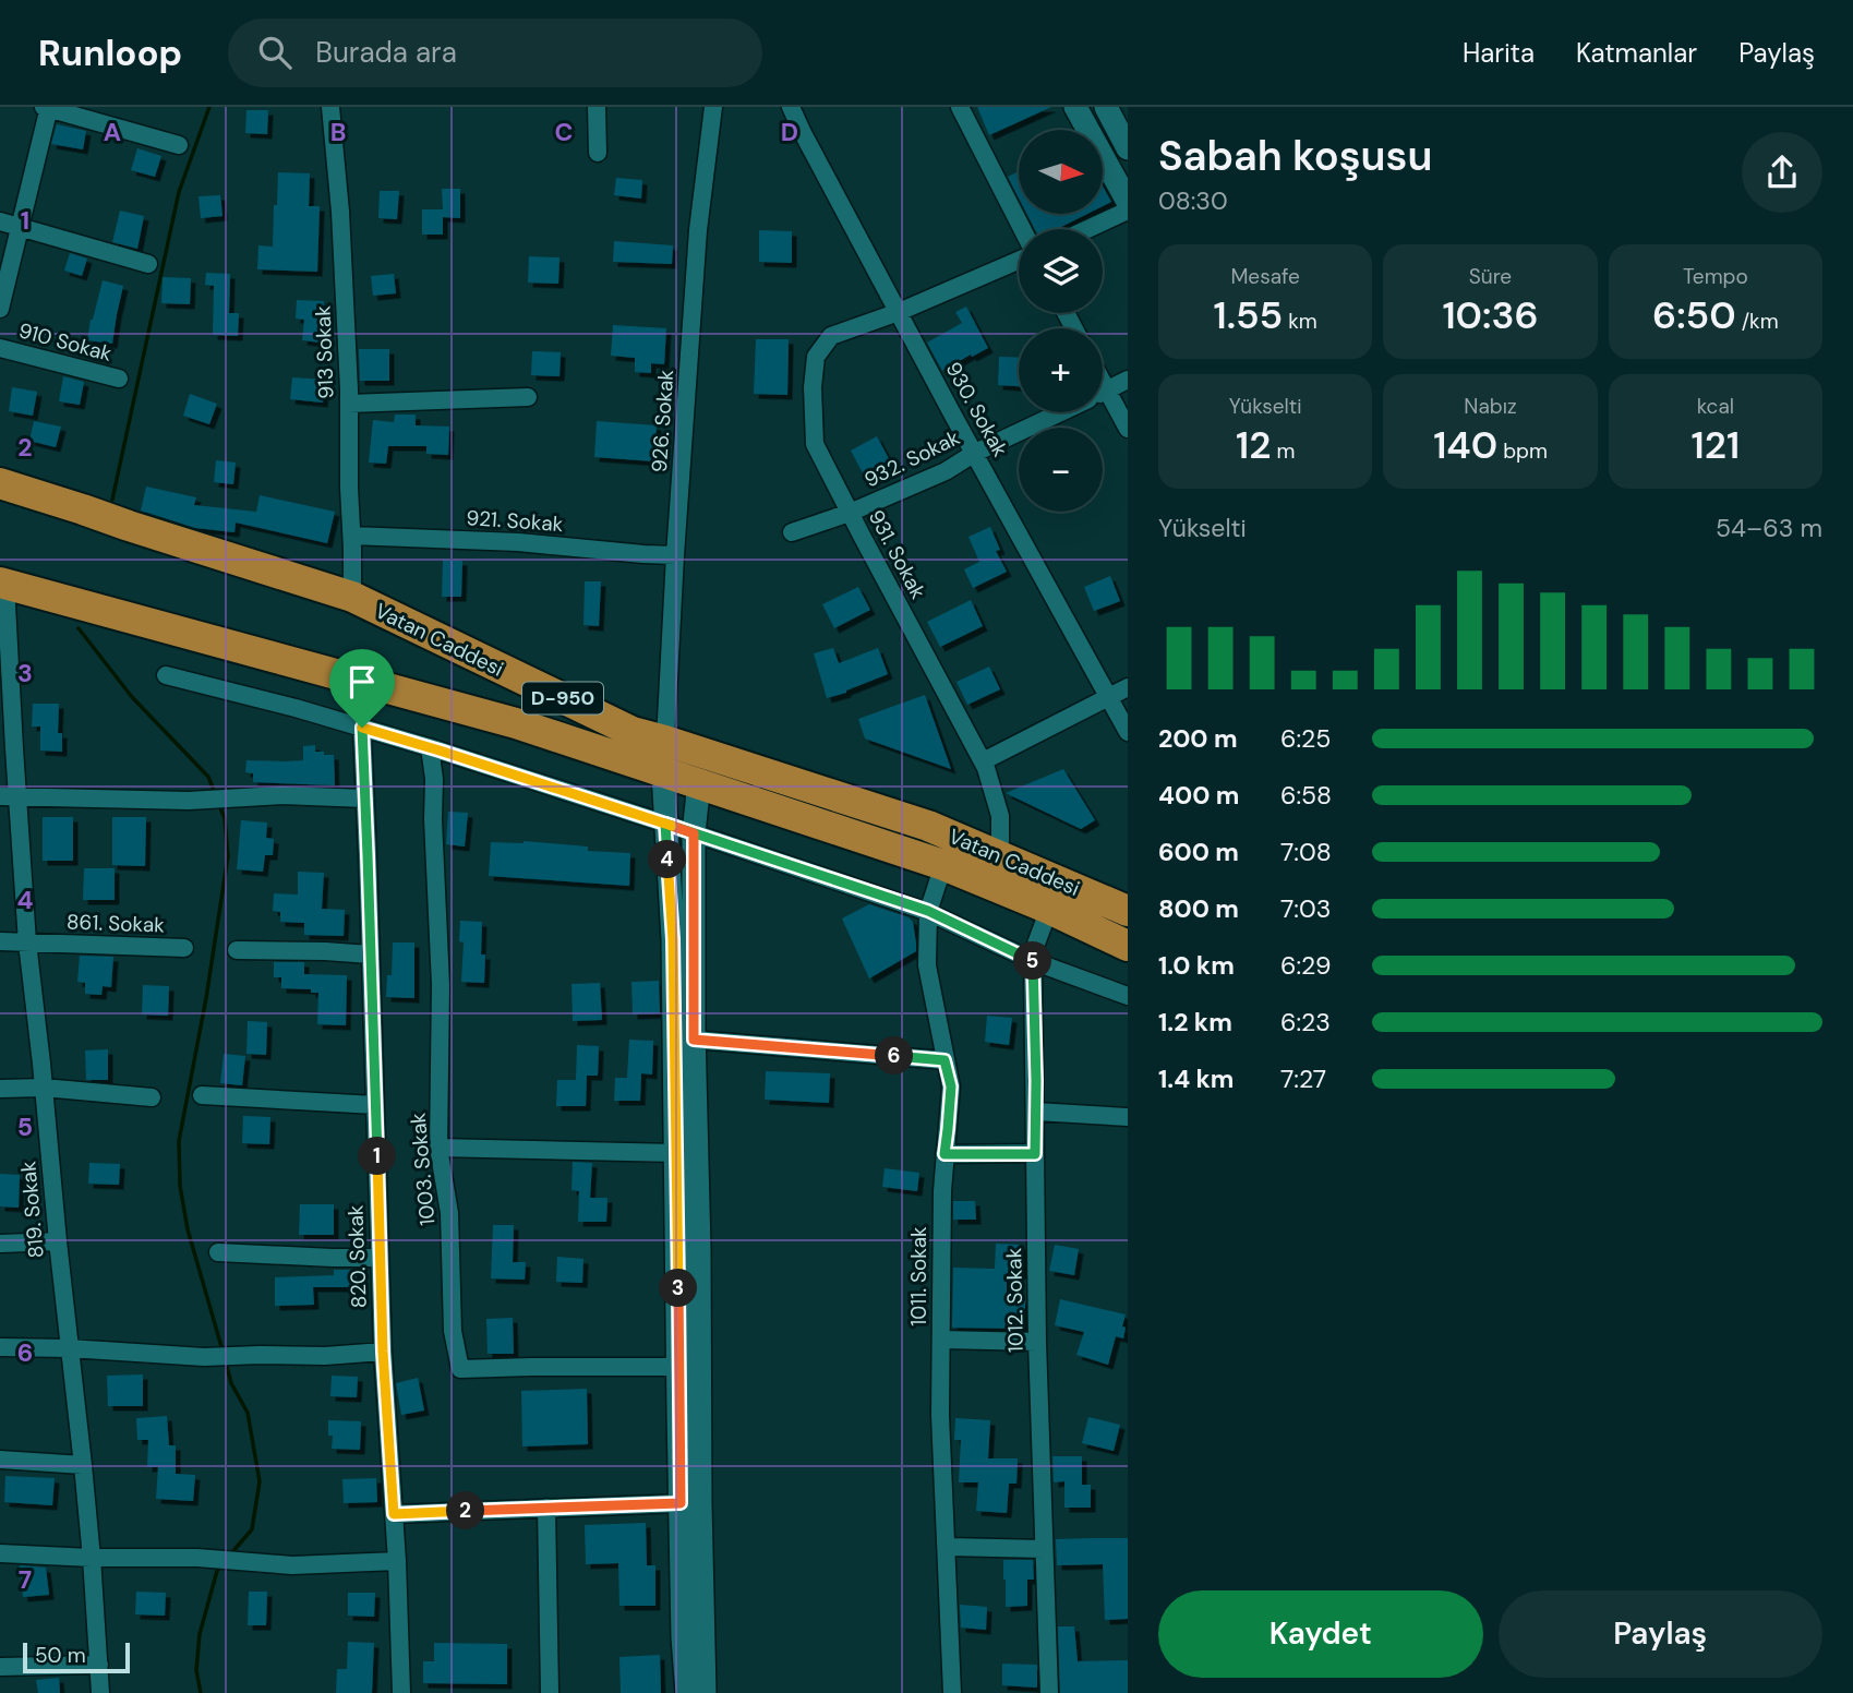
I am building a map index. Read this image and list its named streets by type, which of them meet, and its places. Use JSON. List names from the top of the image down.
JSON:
{
  "streets": {
    "highway": ["Vatan Caddesi", "D-950"],
    "street": [
      "910 Sokak",
      "913 Sokak",
      "930. Sokak",
      "926. Sokak",
      "932. Sokak",
      "921. Sokak",
      "931. Sokak",
      "861. Sokak",
      "1003. Sokak",
      "819. Sokak",
      "820. Sokak",
      "1011. Sokak",
      "1012. Sokak"
    ]
  },
  "crossings": [
    ["913 Sokak", "921. Sokak"],
    ["913 Sokak", "Vatan Caddesi"],
    ["930. Sokak", "932. Sokak"],
    ["930. Sokak", "931. Sokak"],
    ["926. Sokak", "921. Sokak"],
    ["926. Sokak", "Vatan Caddesi"],
    ["932. Sokak", "931. Sokak"],
    ["931. Sokak", "Vatan Caddesi"],
    ["Vatan Caddesi", "819. Sokak"],
    ["Vatan Caddesi", "820. Sokak"],
    ["Vatan Caddesi", "1011. Sokak"],
    ["Vatan Caddesi", "1012. Sokak"],
    ["861. Sokak", "819. Sokak"]
  ],
  "scale_bar": "50 m",
  "north": "right",
  "page": {
    "header": "Runloop",
    "search": "Burada ara",
    "nav": ["Harita", "Katmanlar", "Paylaş"],
    "heading": ["Sabah koşusu", "08:30"],
    "map_buttons": ["+", "−"],
    "stats": [
      ["Mesafe", "1.55 km"],
      ["Süre", "10:36"],
      ["Tempo", "6:50 /km"],
      ["Yükselti", "12 m"],
      ["Nabız", "140 bpm"],
      ["kcal", "121"]
    ],
    "chart": ["Yükselti", "54–63 m"],
    "list": [
      {
        "name": "200 m",
        "note": "6:25"
      },
      {
        "name": "400 m",
        "note": "6:58"
      },
      {
        "name": "600 m",
        "note": "7:08"
      },
      {
        "name": "800 m",
        "note": "7:03"
      },
      {
        "name": "1.0 km",
        "note": "6:29"
      },
      {
        "name": "1.2 km",
        "note": "6:23"
      },
      {
        "name": "1.4 km",
        "note": "7:27"
      }
    ],
    "pins": [
      "4",
      "5",
      "6",
      "1",
      "3",
      "2"
    ],
    "buttons": ["Kaydet", "Paylaş"],
    "scale": "50 m"
  },
  "grid": {
    "columns": [
      "A",
      "B",
      "C",
      "D"
    ],
    "rows": [
      "1",
      "2",
      "3",
      "4",
      "5",
      "6",
      "7"
    ]
  }
}
